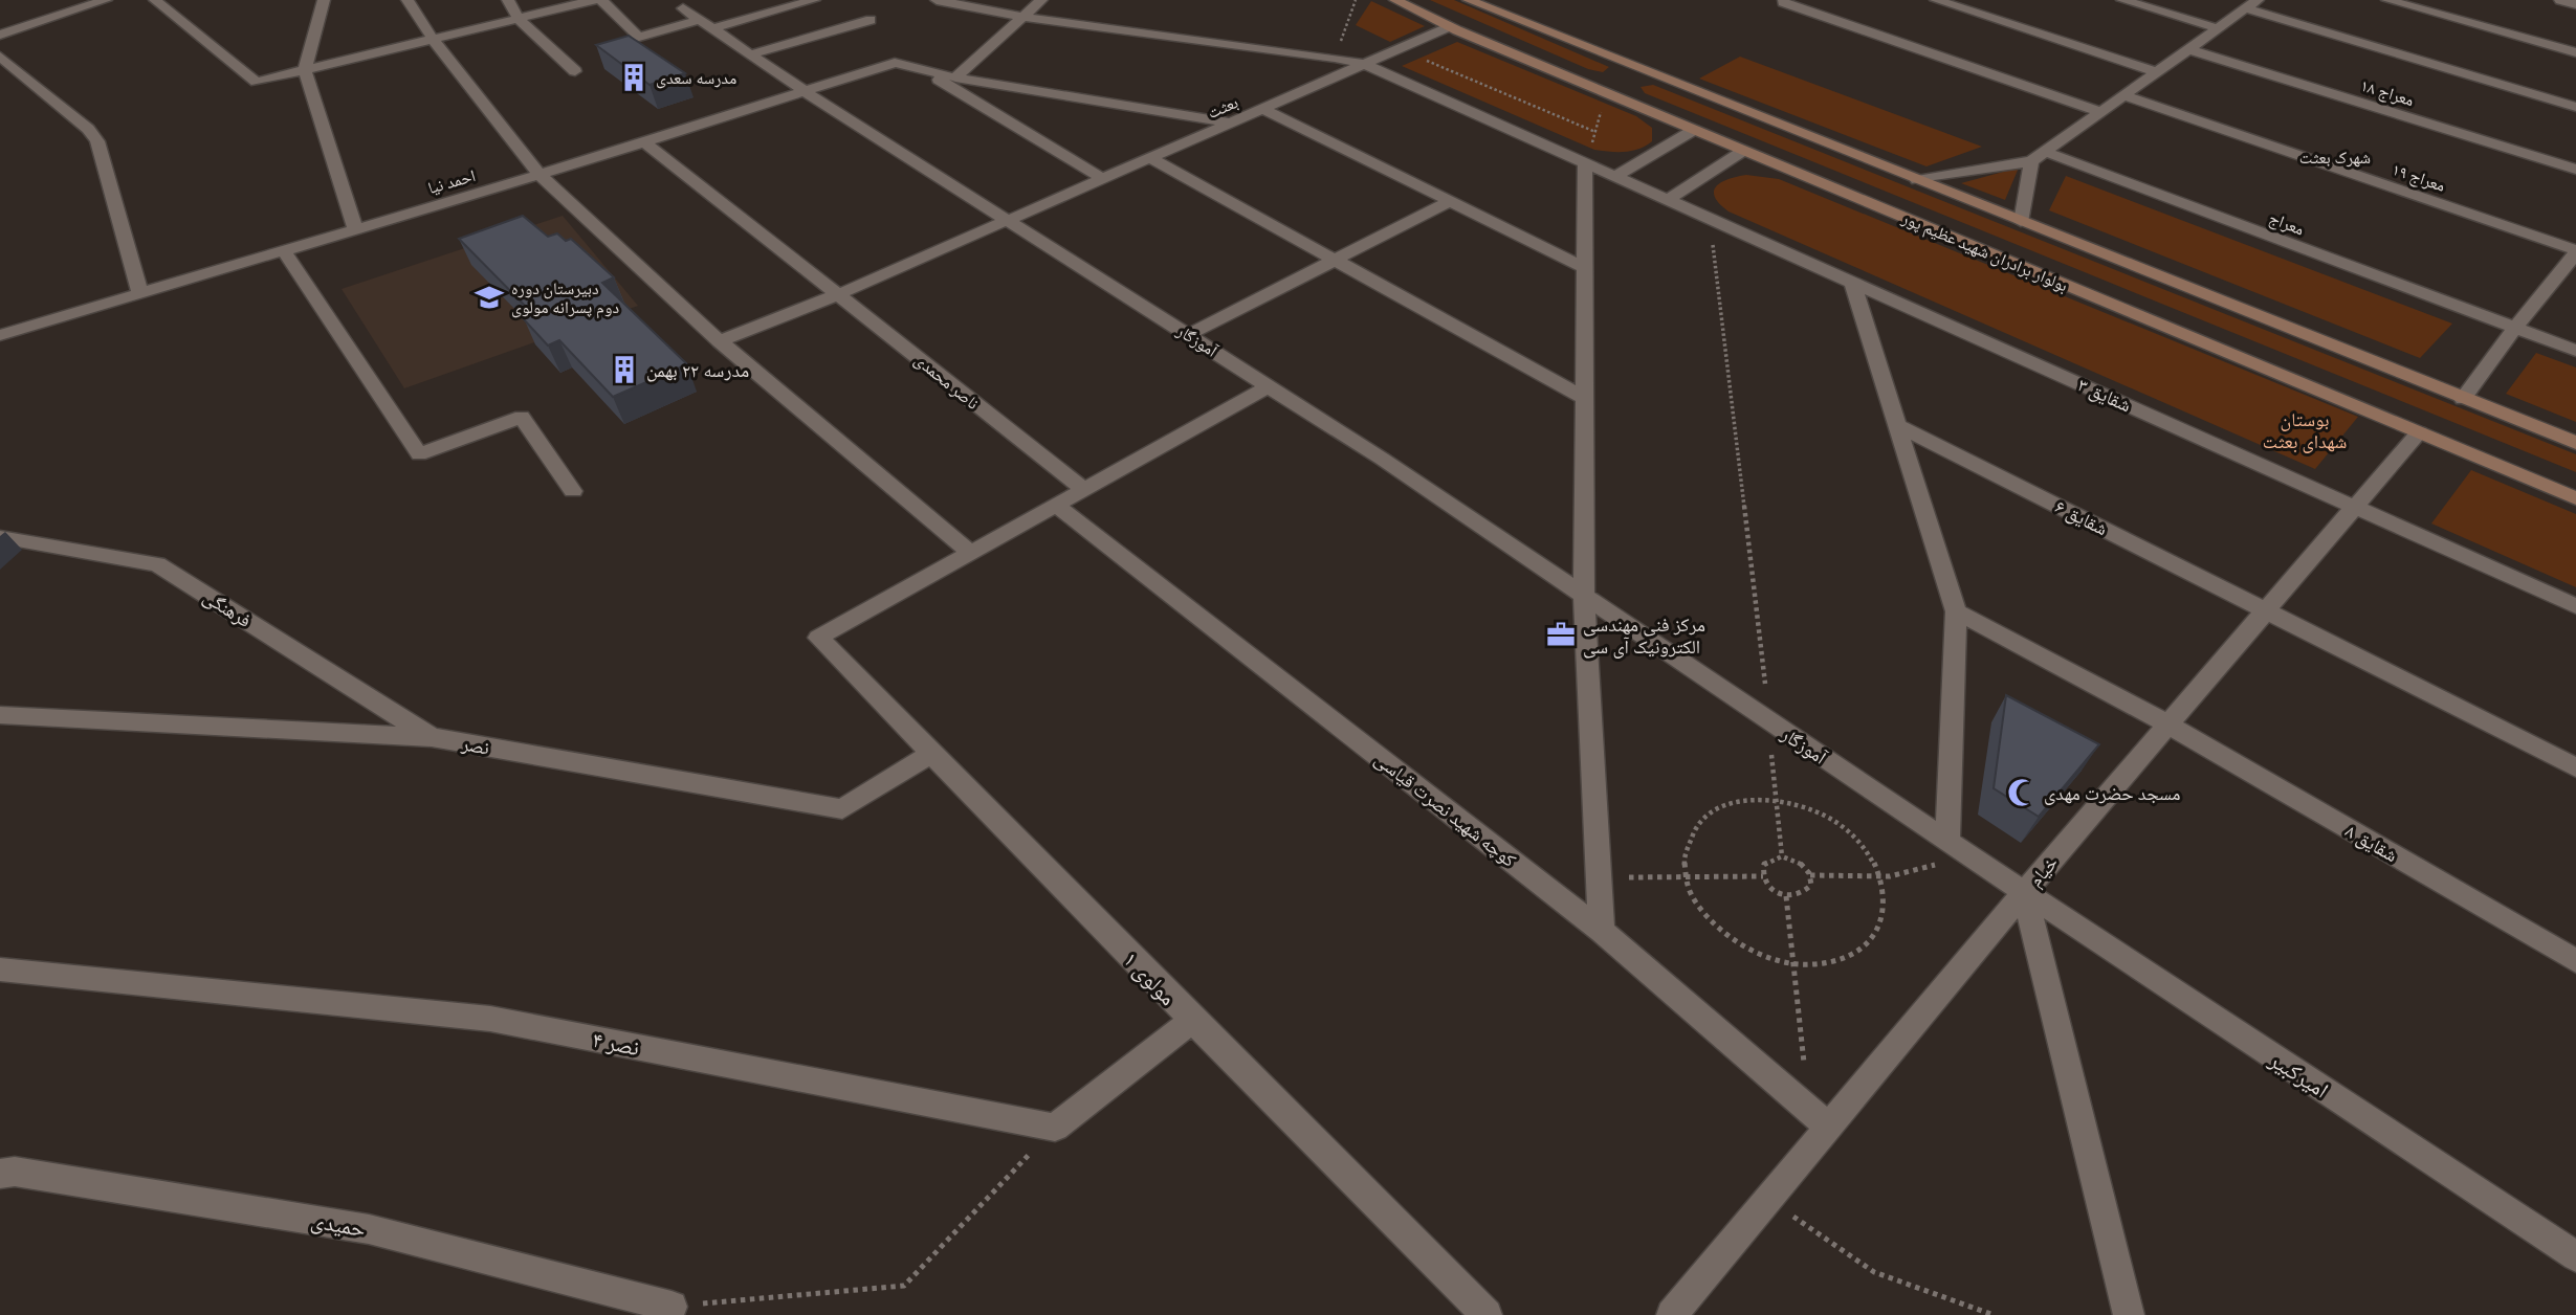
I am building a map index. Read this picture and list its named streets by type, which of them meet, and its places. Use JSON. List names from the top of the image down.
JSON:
{
  "streets": {
    "main road": ["بولوار برادران شهید عظیم‌ پور"],
    "street": [
      "معراج ۱۸",
      "بعثت",
      "معراج ۱۹",
      "احمد نیا",
      "معراج",
      "آموزگار",
      "ناصر محمدی",
      "شقایق ۳",
      "شقایق ۶",
      "فرهنگی",
      "نصر",
      "کوچه شهید نصرت قیاسی",
      "شقایق ۸",
      "خیام",
      "مولوی ۱",
      "نصر ۴",
      "امیرکبیر",
      "حمیدی"
    ]
  },
  "crossings": [
    ["بعثت", "احمد نیا"],
    ["بعثت", "بولوار برادران شهید عظیم‌ پور"],
    ["بعثت", "آموزگار"],
    ["بعثت", "ناصر محمدی"],
    ["بعثت", "شقایق ۳"],
    ["احمد نیا", "آموزگار"],
    ["احمد نیا", "ناصر محمدی"],
    ["بولوار برادران شهید عظیم‌ پور", "خیام"],
    ["آموزگار", "خیام"],
    ["آموزگار", "امیرکبیر"],
    ["شقایق ۳", "خیام"],
    ["شقایق ۶", "خیام"],
    ["فرهنگی", "نصر"],
    ["نصر", "مولوی ۱"],
    ["کوچه شهید نصرت قیاسی", "خیام"],
    ["شقایق ۸", "خیام"],
    ["خیام", "امیرکبیر"]
  ],
  "districts": ["شهرک بعثت"],
  "parks": ["بوستان شهدای بعثت"],
  "places": {
    "building": ["مدرسه سعدی", "مدرسه ۲۲ بهمن"],
    "school or university": ["دبیرستان دوره دوم پسرانه مولوی"],
    "office": ["مرکز فنی مهندسی الکترونیک آی سی"],
    "mosque": ["مسجد حضرت مهدی"]
  }
}
